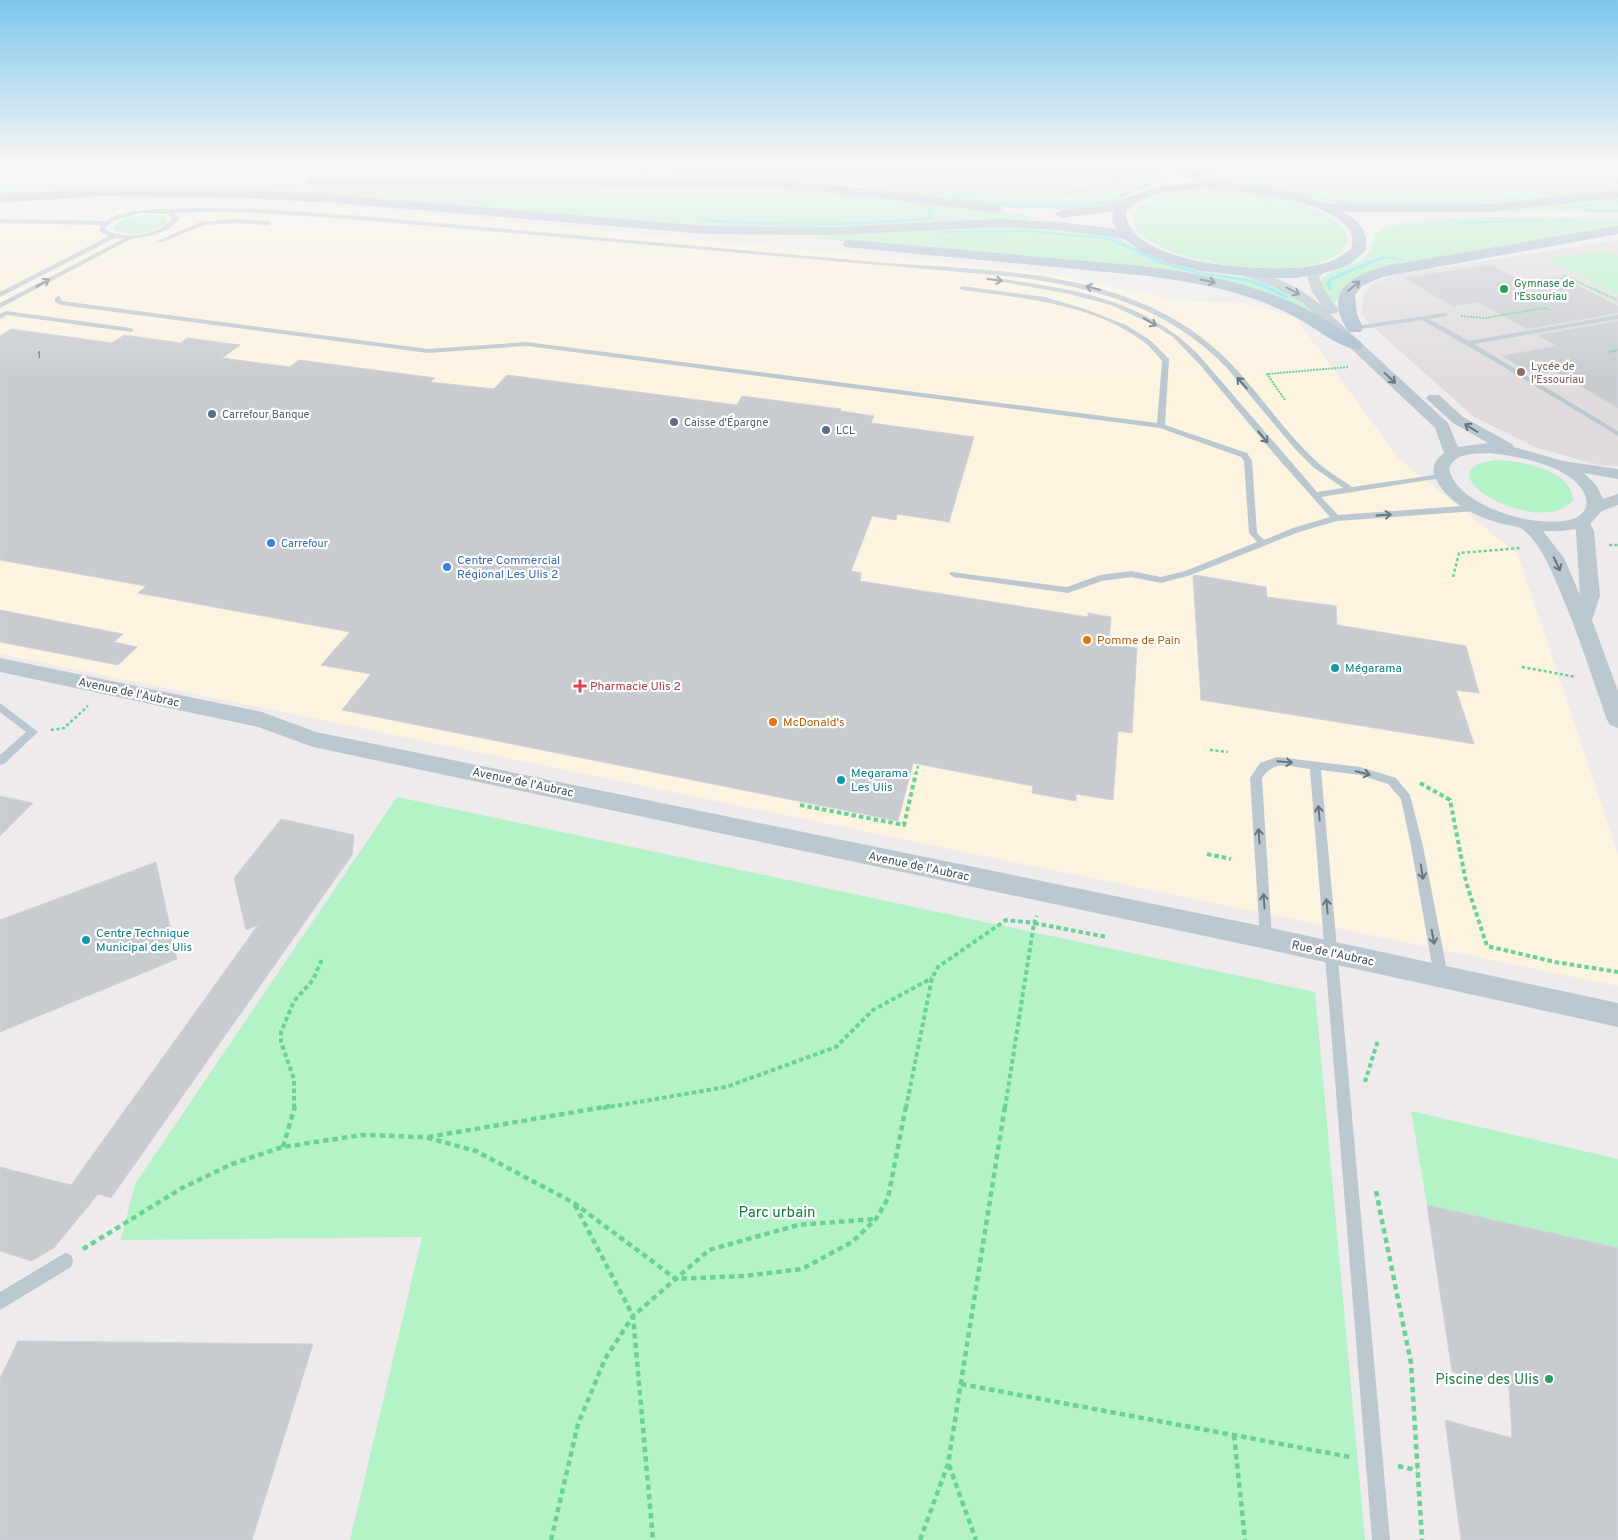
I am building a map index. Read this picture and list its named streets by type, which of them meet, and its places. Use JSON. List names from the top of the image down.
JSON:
{
  "streets": {
    "street": ["Avenue de l'Aubrac", "Rue de l'Aubrac"]
  },
  "crossings": [
    ["Avenue de l'Aubrac", "Rue de l'Aubrac"]
  ],
  "parks": ["Parc urbain"],
  "places": {
    "other": [
      "Gymnase de l'Essouriau",
      "Lycée de l'Essouriau",
      "Carrefour Banque",
      "Caisse d'Épargne",
      "LCL",
      "Carrefour",
      "Centre Commercial Régional Les Ulis 2",
      "Pomme de Pain",
      "Mégarama",
      "McDonald's",
      "Megarama Les Ulis",
      "Centre Technique Municipal des Ulis",
      "Piscine des Ulis"
    ],
    "health": ["Pharmacie Ulis 2"]
  },
  "house_numbers": ["1"]
}
